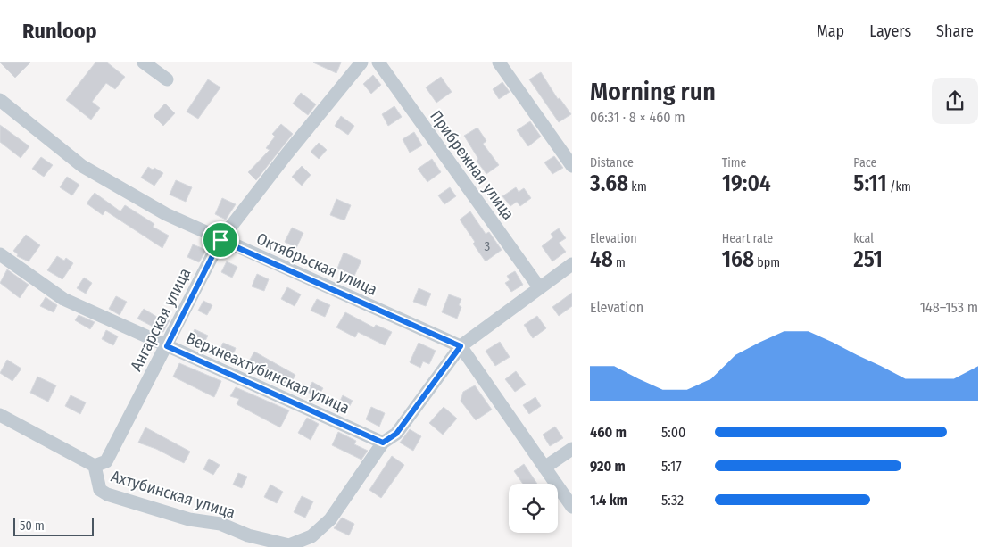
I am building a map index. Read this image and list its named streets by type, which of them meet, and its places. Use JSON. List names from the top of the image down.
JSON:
{
  "streets": {
    "street": [
      "Прибрежная улица",
      "Октябрьская улица",
      "Ангарская улица",
      "Верхнеахтубинская улица",
      "Ахтубинская улица"
    ]
  },
  "crossings": [
    ["Октябрьская улица", "Ангарская улица"],
    ["Ангарская улица", "Верхнеахтубинская улица"],
    ["Ангарская улица", "Ахтубинская улица"],
    ["Верхнеахтубинская улица", "Ахтубинская улица"]
  ],
  "house_numbers": ["3"],
  "scale_bar": "50 m",
  "page": {
    "header": "Runloop",
    "nav": ["Map", "Layers", "Share"],
    "heading": ["Morning run", "06:31 · 8 × 460 m"],
    "stats": [
      ["Distance", "3.68 km"],
      ["Time", "19:04"],
      ["Pace", "5:11 /km"],
      ["Elevation", "48 m"],
      ["Heart rate", "168 bpm"],
      ["kcal", "251"]
    ],
    "chart": ["Elevation", "148–153 m"],
    "list": [
      {
        "name": "460 m",
        "note": "5:00"
      },
      {
        "name": "920 m",
        "note": "5:17"
      },
      {
        "name": "1.4 km",
        "note": "5:32"
      }
    ],
    "scale": "50 m"
  }
}
